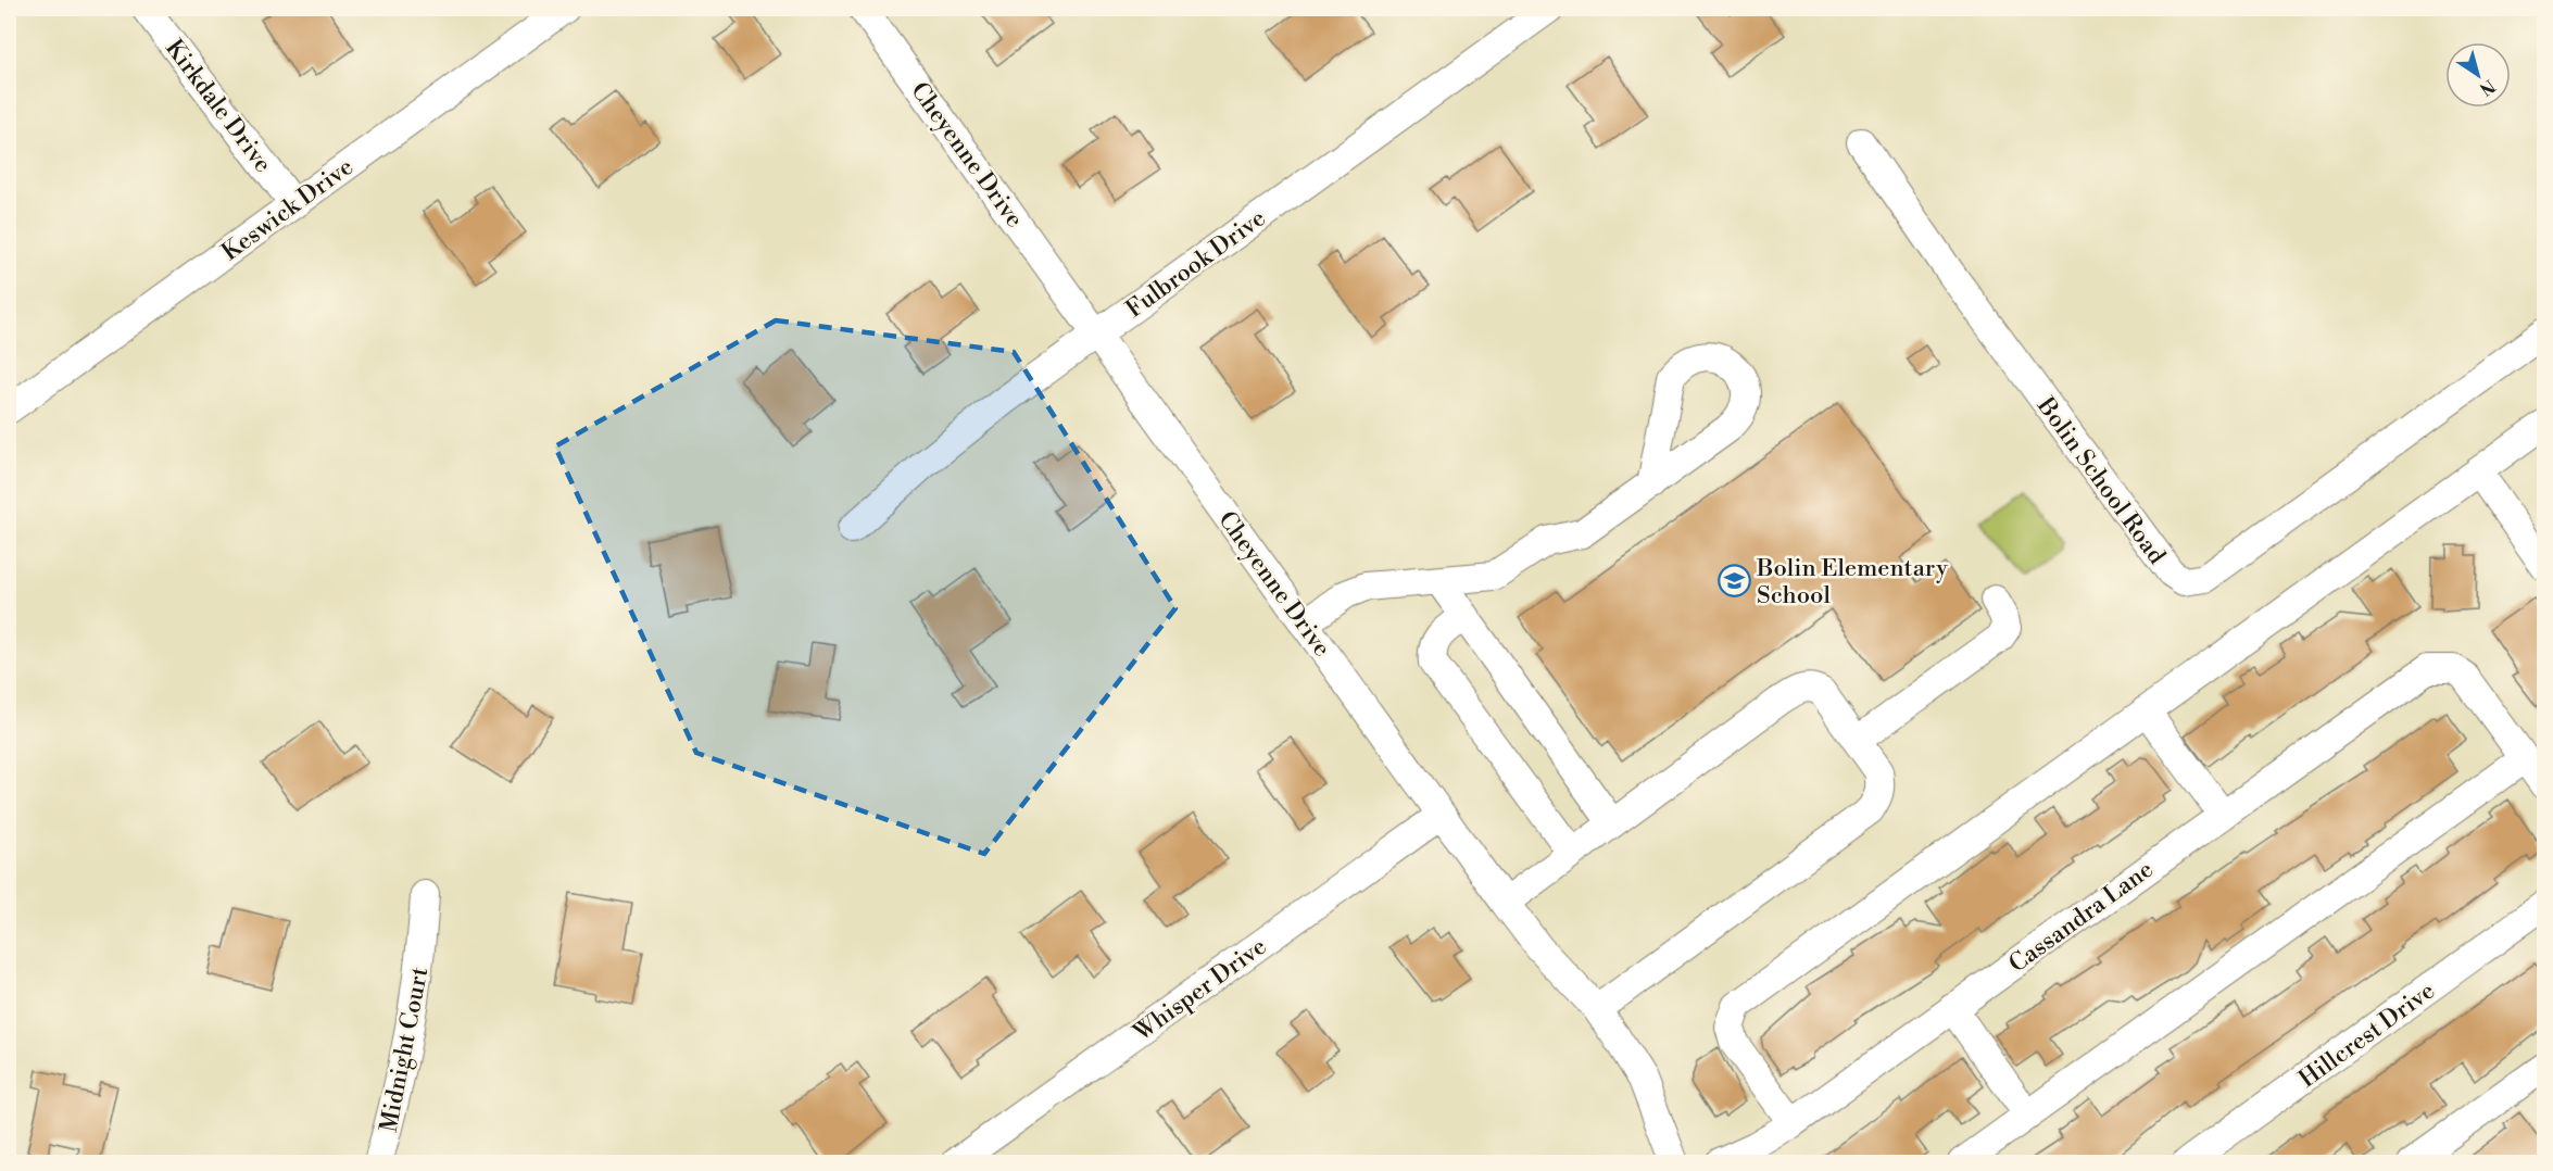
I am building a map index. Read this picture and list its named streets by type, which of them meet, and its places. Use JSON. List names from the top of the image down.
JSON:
{
  "streets": {
    "street": [
      "Kirkdale Drive",
      "Cheyenne Drive",
      "Keswick Drive",
      "Fulbrook Drive",
      "Bolin School Road",
      "Cassandra Lane",
      "Whisper Drive",
      "Hillcrest Drive",
      "Midnight Court"
    ]
  },
  "crossings": [
    ["Kirkdale Drive", "Keswick Drive"],
    ["Cheyenne Drive", "Fulbrook Drive"],
    ["Cheyenne Drive", "Whisper Drive"]
  ],
  "places": {
    "school or university": ["Bolin Elementary School"]
  },
  "north": "bottom right"
}
